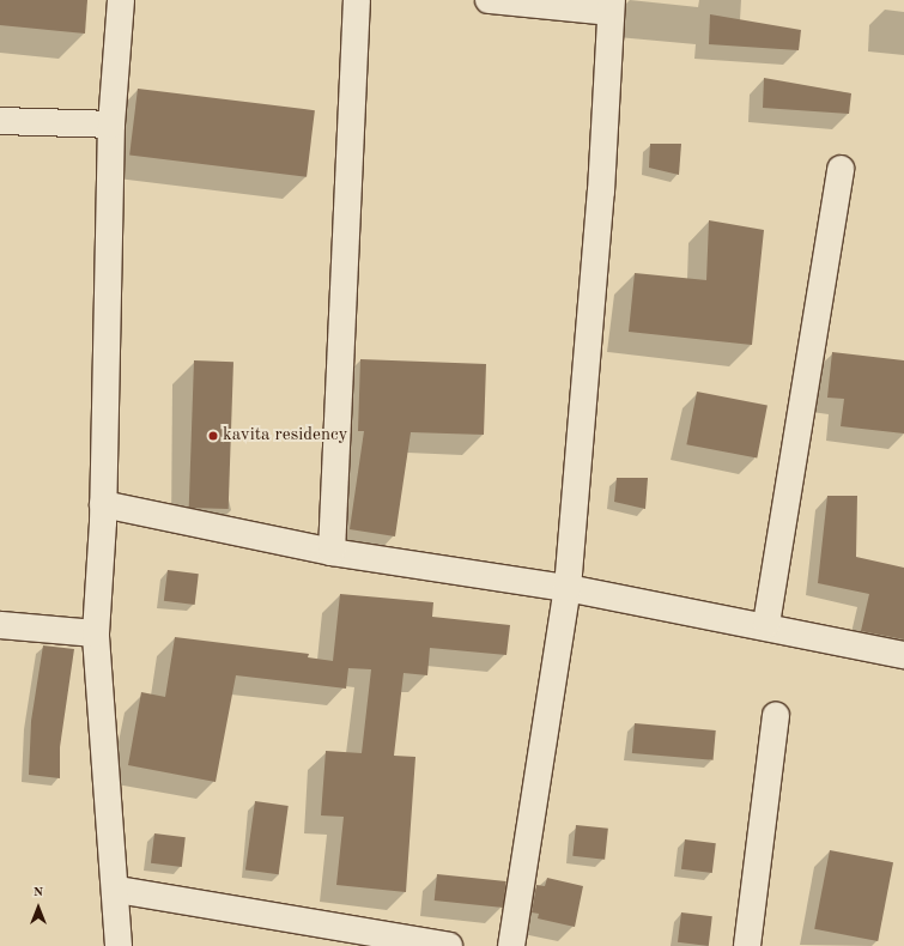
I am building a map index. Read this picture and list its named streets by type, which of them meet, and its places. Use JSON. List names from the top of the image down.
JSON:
{
  "places": ["kavita residency"],
  "north": "top"
}
